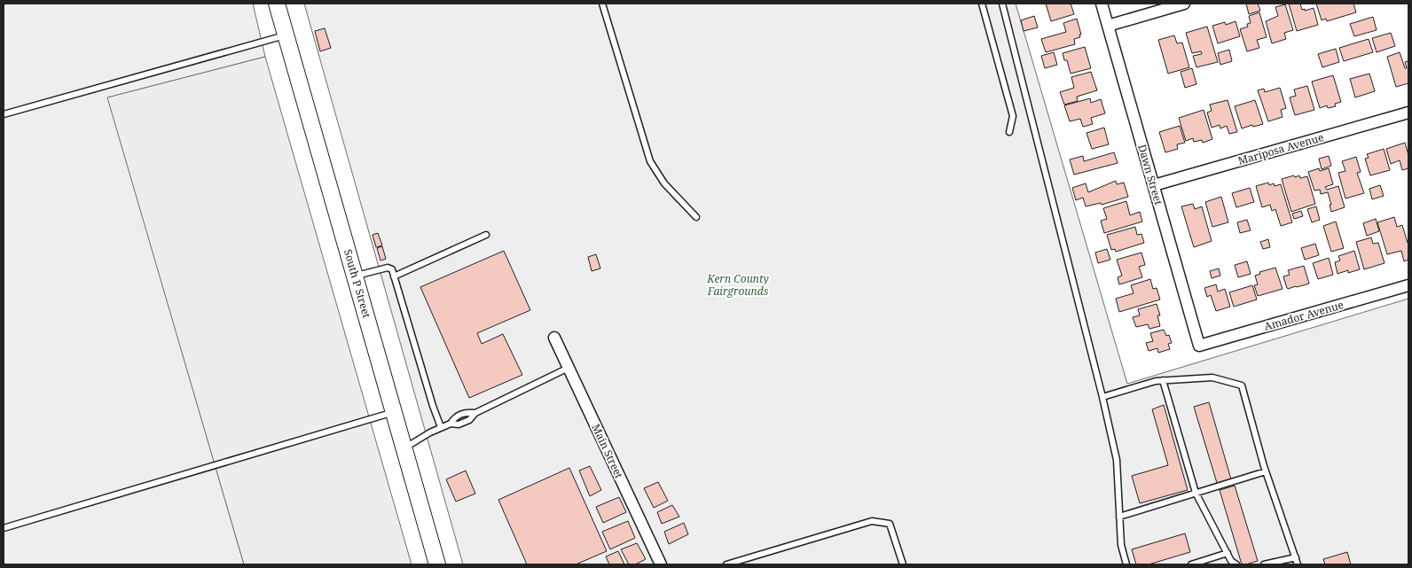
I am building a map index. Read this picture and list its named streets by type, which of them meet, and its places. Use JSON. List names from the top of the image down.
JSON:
{
  "streets": {
    "street": [
      "Mariposa Avenue",
      "Dawn Street",
      "South P Street",
      "Amador Avenue",
      "Main Street"
    ]
  },
  "crossings": [
    ["Mariposa Avenue", "Dawn Street"],
    ["Dawn Street", "Amador Avenue"]
  ],
  "parks": ["Kern County Fairgrounds"]
}
